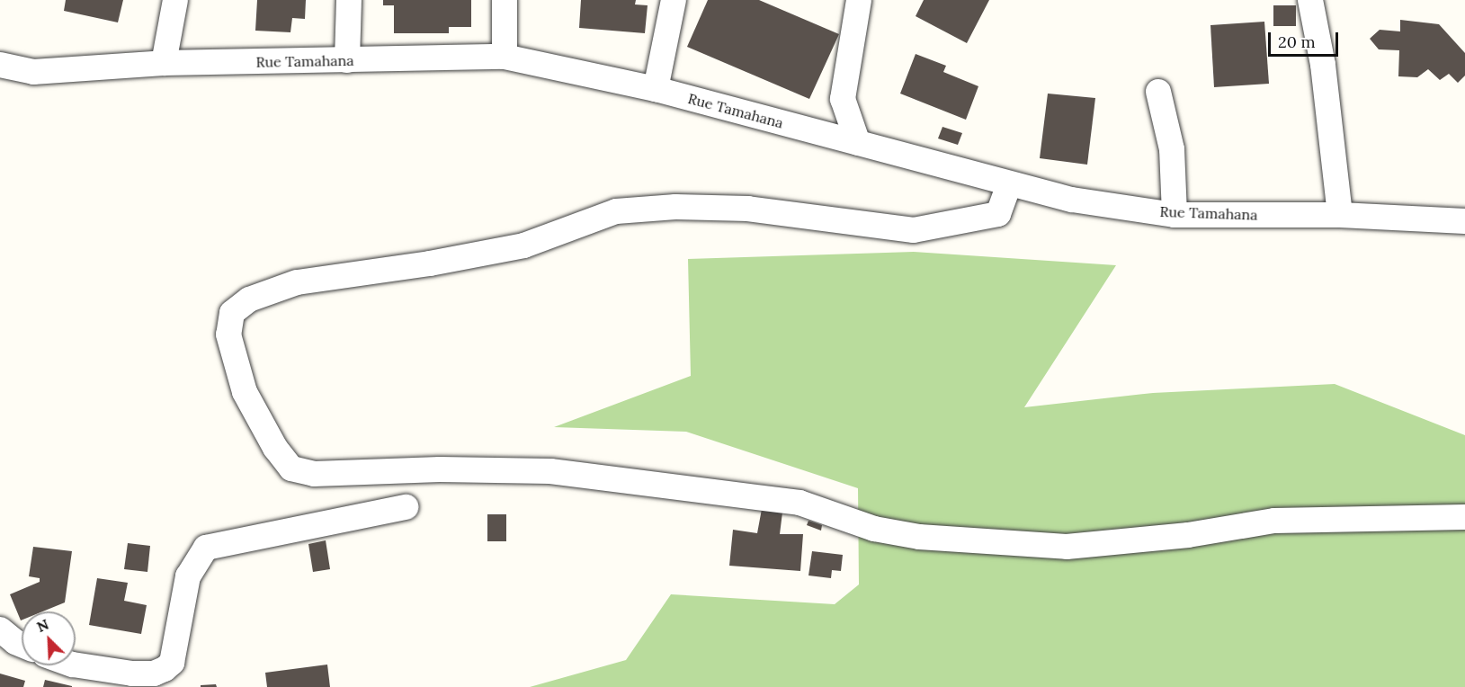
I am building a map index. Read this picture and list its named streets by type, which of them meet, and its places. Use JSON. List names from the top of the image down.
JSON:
{
  "streets": {
    "street": ["Rue Tamahana"]
  },
  "scale_bar": "20 m",
  "north": "top left"
}
